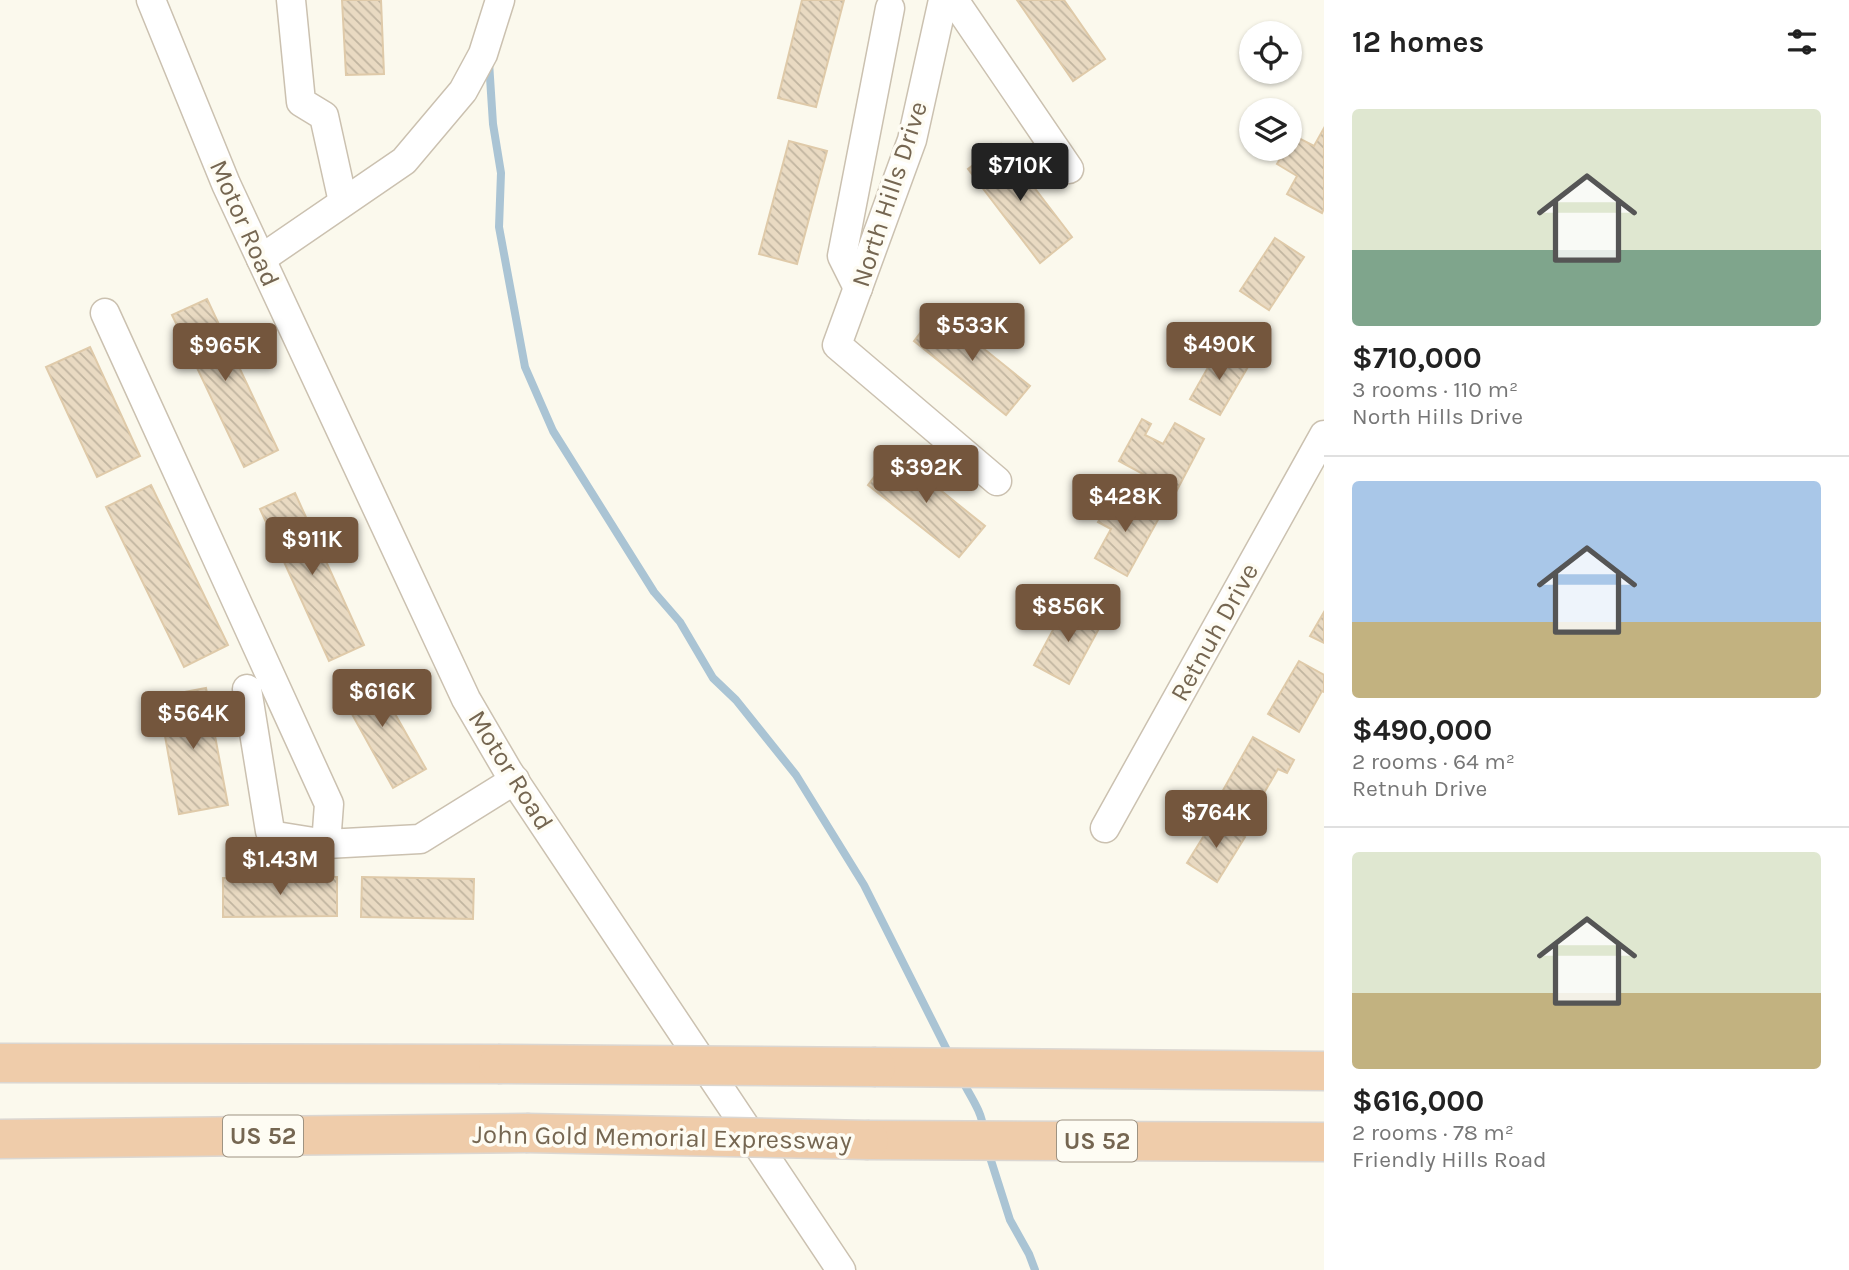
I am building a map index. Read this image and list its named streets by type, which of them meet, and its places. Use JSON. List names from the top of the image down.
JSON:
{
  "streets": {
    "highway": ["US 52", "John Gold Memorial Expressway"],
    "street": ["North Hills Drive", "Motor Road", "Retnuh Drive"]
  },
  "page": {
    "heading": "12 homes",
    "list": [
      {
        "name": "$710,000",
        "note": "3 rooms · 110 m² · North Hills Drive"
      },
      {
        "name": "$490,000",
        "note": "2 rooms · 64 m² · Retnuh Drive"
      },
      {
        "name": "$616,000",
        "note": "2 rooms · 78 m² · Friendly Hills Road"
      }
    ],
    "price": [
      "$710K",
      "$533K",
      "$490K",
      "$965K",
      "$392K",
      "$428K",
      "$911K",
      "$856K",
      "$616K",
      "$564K",
      "$764K",
      "$1.43M"
    ]
  }
}
